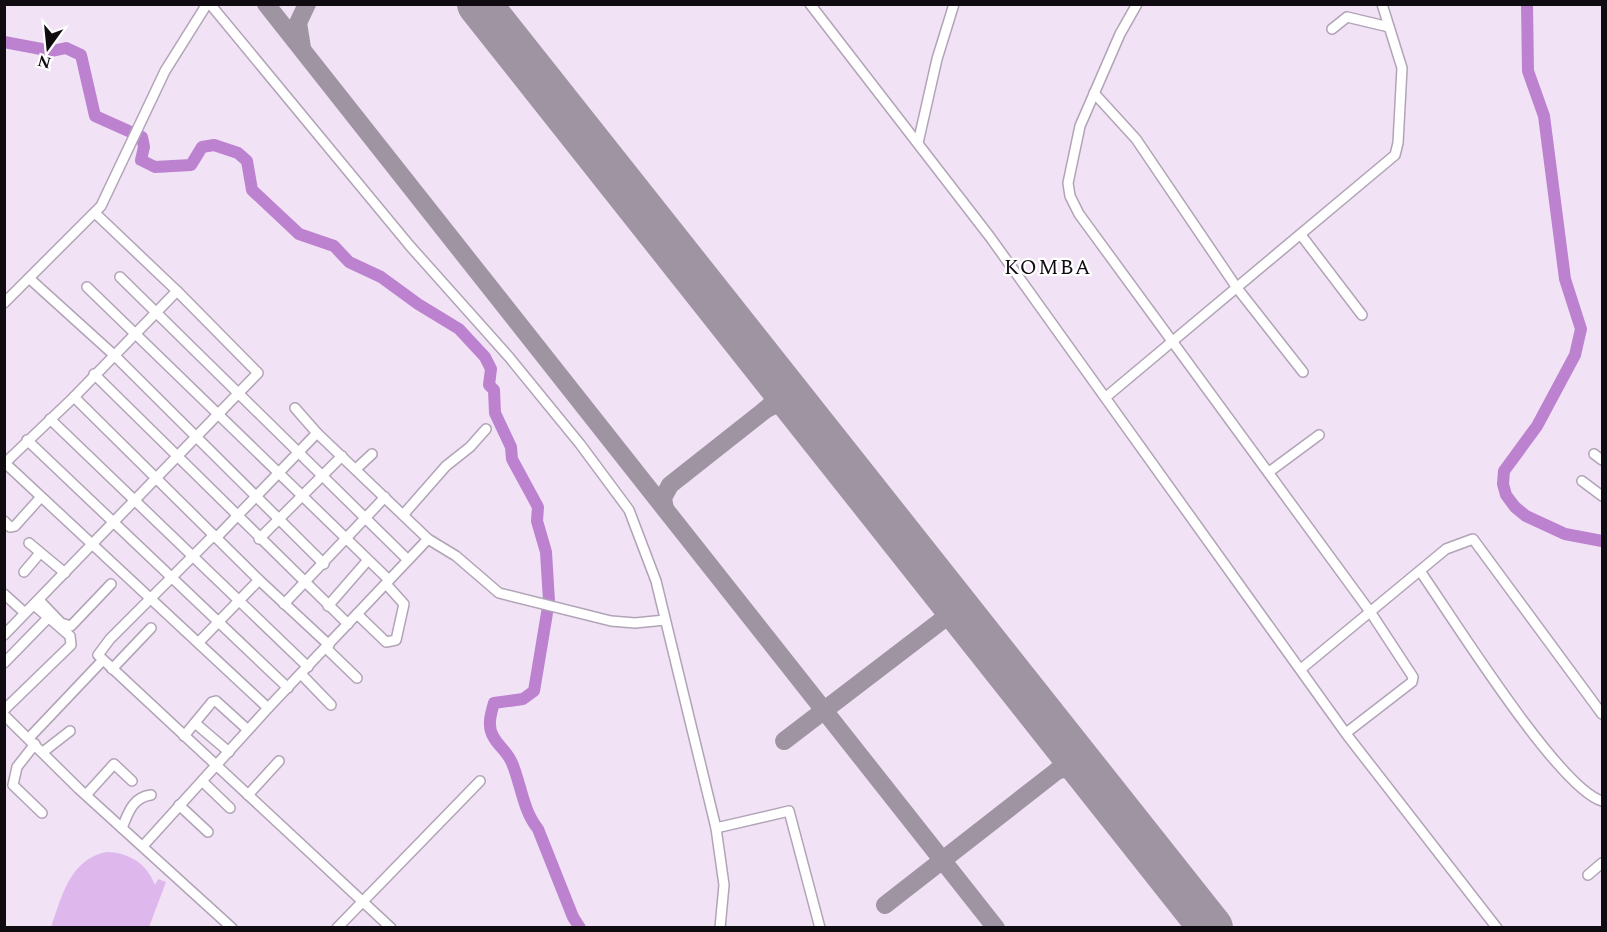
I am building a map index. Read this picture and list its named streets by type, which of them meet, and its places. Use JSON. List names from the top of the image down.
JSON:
{
  "districts": ["KOMBA"],
  "north": "bottom"
}
